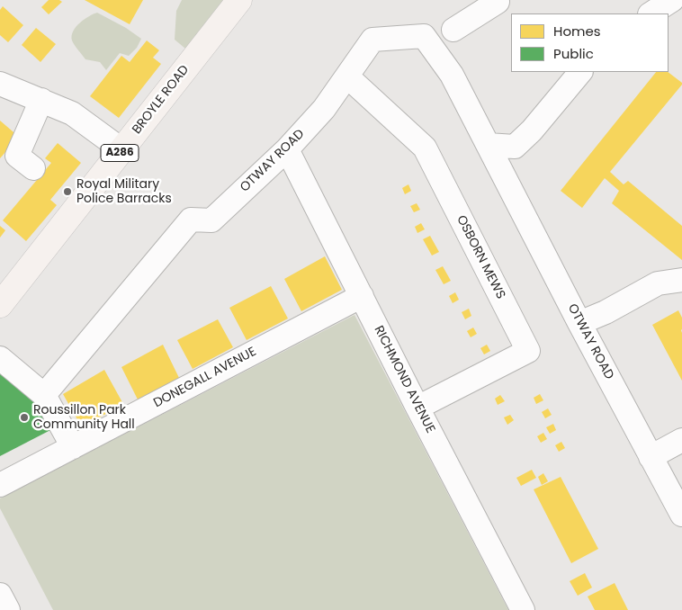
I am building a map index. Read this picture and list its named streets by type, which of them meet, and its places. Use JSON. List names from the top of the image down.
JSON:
{
  "streets": {
    "main road": ["BROYLE ROAD", "A286"],
    "street": [
      "OTWAY ROAD",
      "OSBORN MEWS",
      "DONEGALL AVENUE",
      "RICHMOND AVENUE"
    ]
  },
  "crossings": [
    ["OTWAY ROAD", "OSBORN MEWS"],
    ["OTWAY ROAD", "RICHMOND AVENUE"],
    ["OSBORN MEWS", "RICHMOND AVENUE"],
    ["DONEGALL AVENUE", "RICHMOND AVENUE"]
  ],
  "places": ["Royal Military Police Barracks", "Roussillon Park Community Hall"],
  "legend": ["Homes", "Public"]
}
